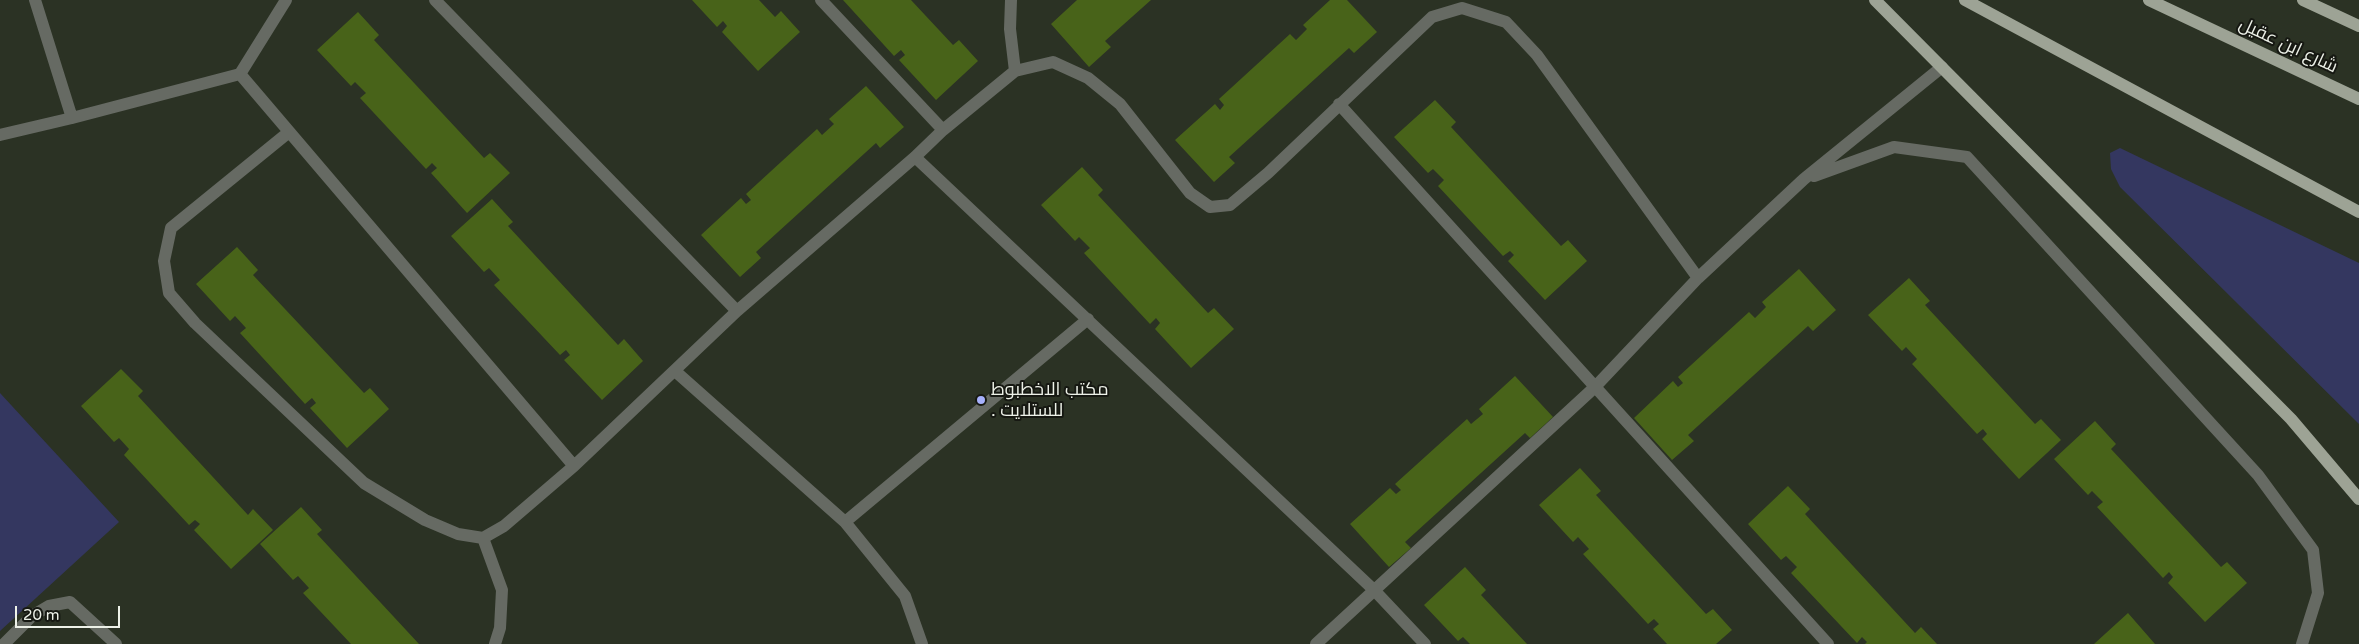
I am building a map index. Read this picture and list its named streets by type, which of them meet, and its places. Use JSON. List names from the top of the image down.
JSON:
{
  "streets": {
    "main road": ["شارع ابن عقيل"]
  },
  "places": ["مكتب الاخطبوط . للستلايت"],
  "scale_bar": "20 m"
}
